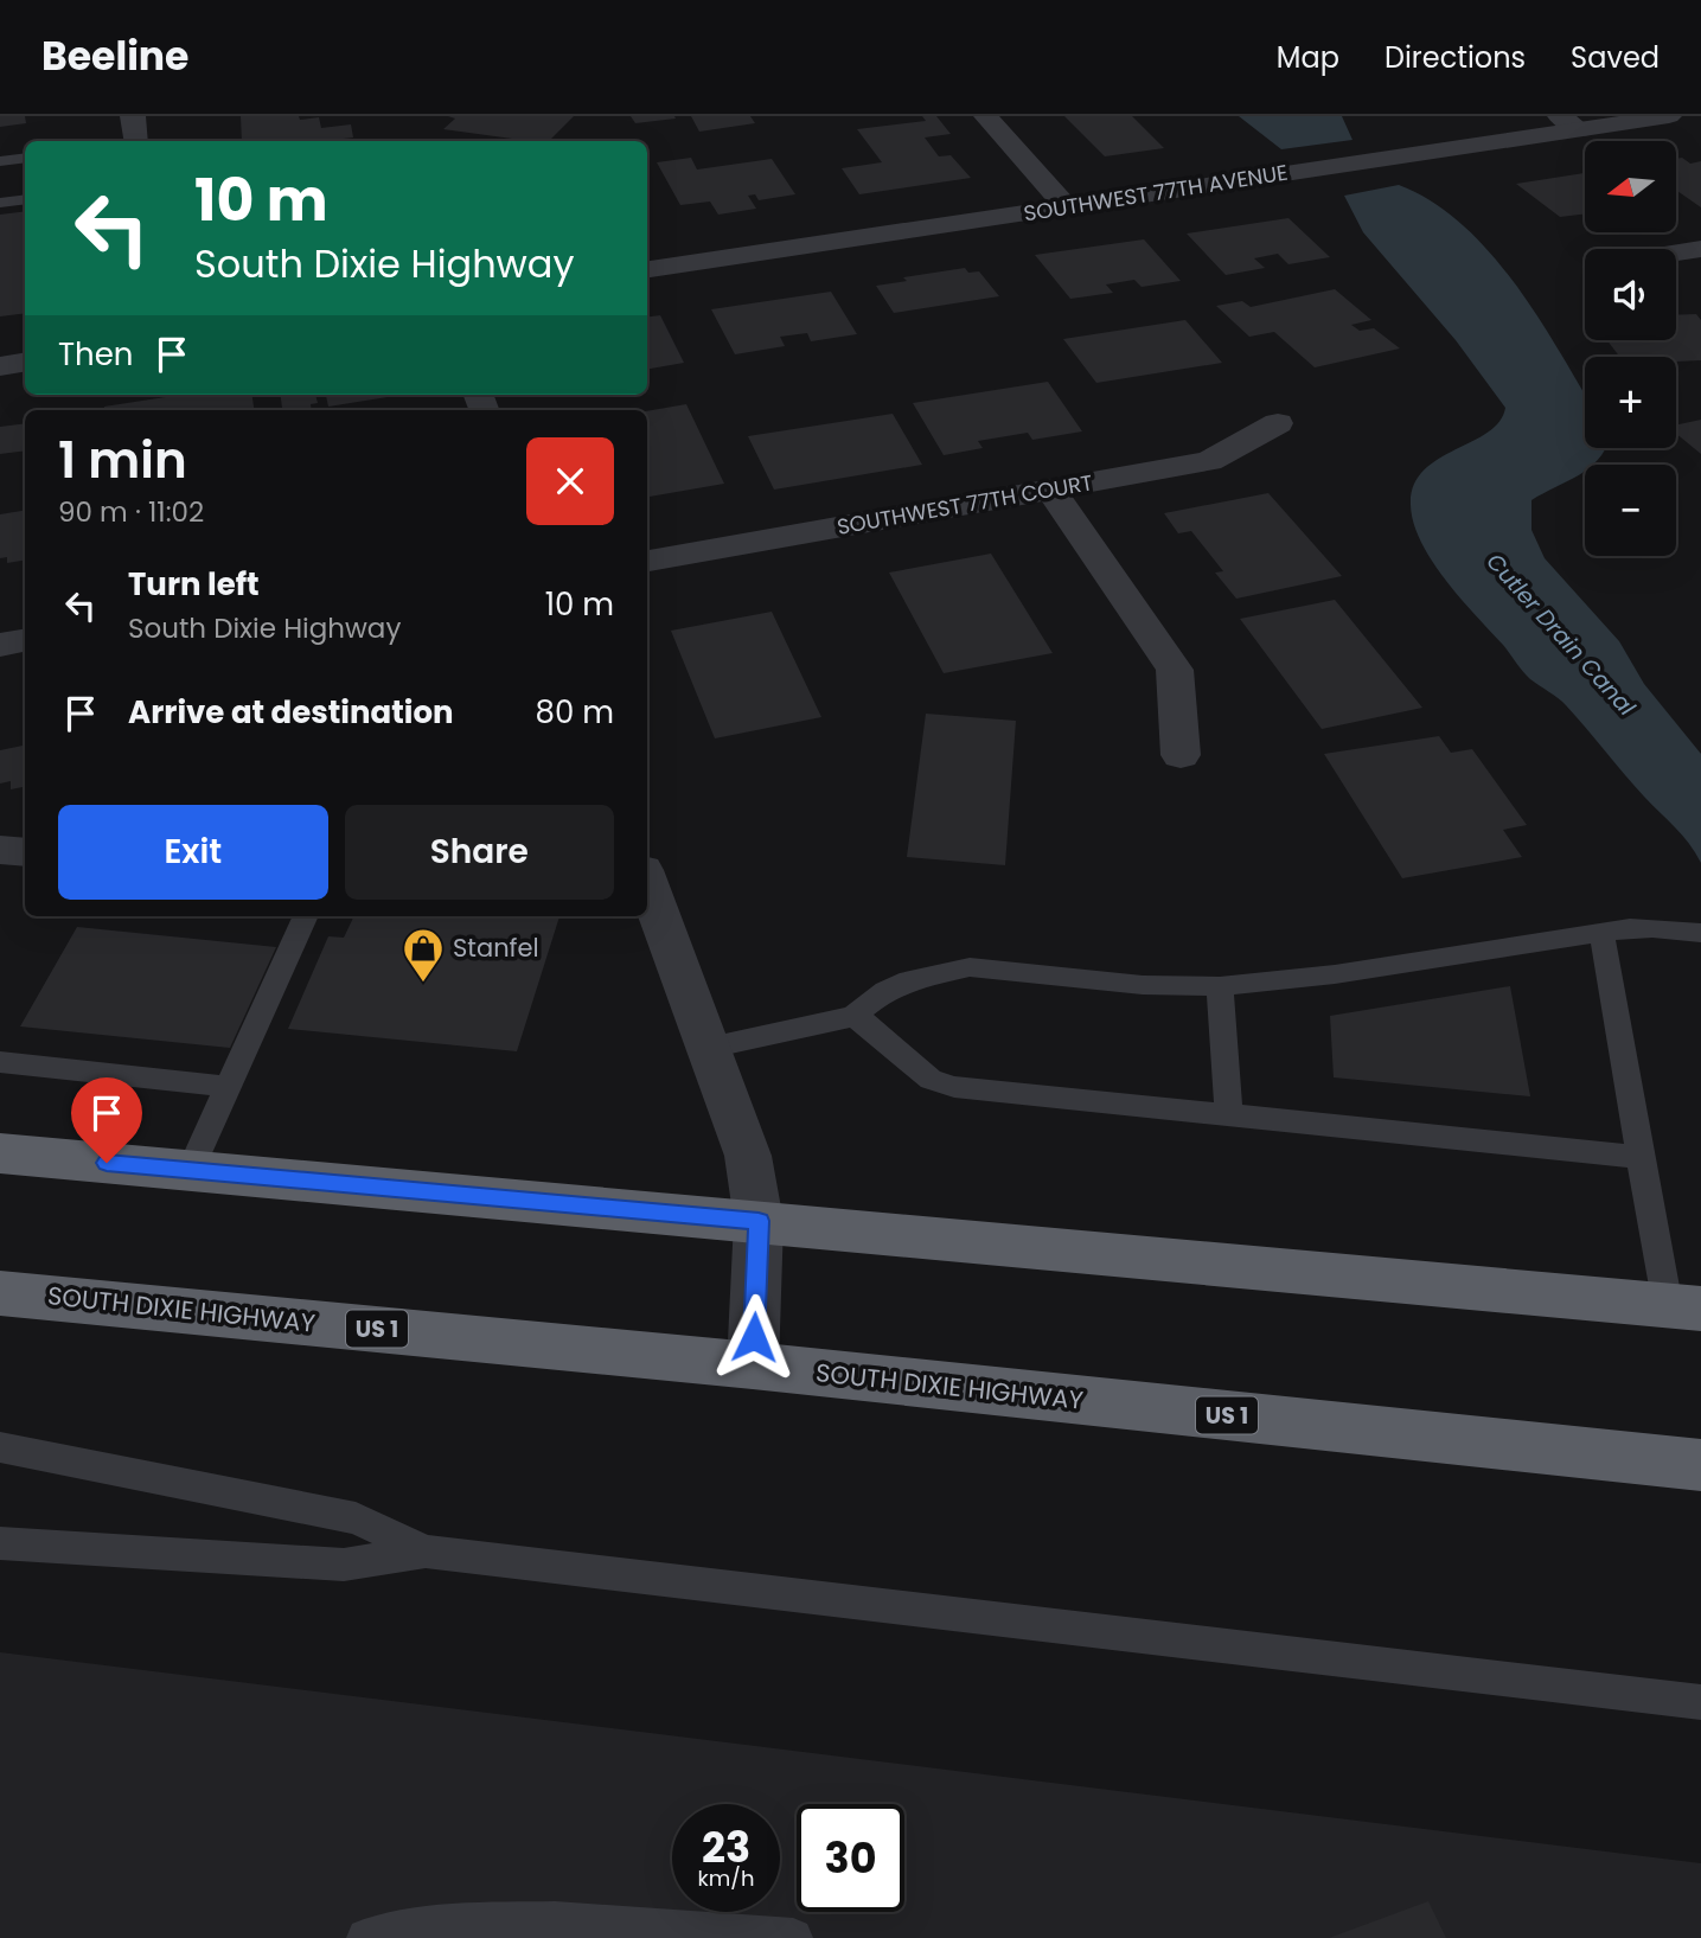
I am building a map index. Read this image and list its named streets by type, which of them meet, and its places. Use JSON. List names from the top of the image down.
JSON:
{
  "streets": {
    "highway": ["SOUTH DIXIE HIGHWAY", "US 1"],
    "street": ["SOUTHWEST 77TH AVENUE", "SOUTHWEST 77TH COURT"]
  },
  "water": ["Cutler Drain Canal"],
  "places": {
    "shop": ["Stanfel"]
  },
  "north": "left",
  "page": {
    "header": "Beeline",
    "nav": ["Map", "Directions", "Saved"],
    "map_buttons": ["+", "−"],
    "turn": ["10 m", "South Dixie Highway"],
    "then": "Then",
    "heading": ["1 min", "90 m · 11:02"],
    "list": [
      {
        "name": "Turn left",
        "note": "South Dixie Highway",
        "value": "10 m"
      },
      {
        "name": "Arrive at destination",
        "value": "80 m"
      }
    ],
    "buttons": ["Exit", "Share"],
    "speed": "23 km/h",
    "limit": "30"
  }
}
